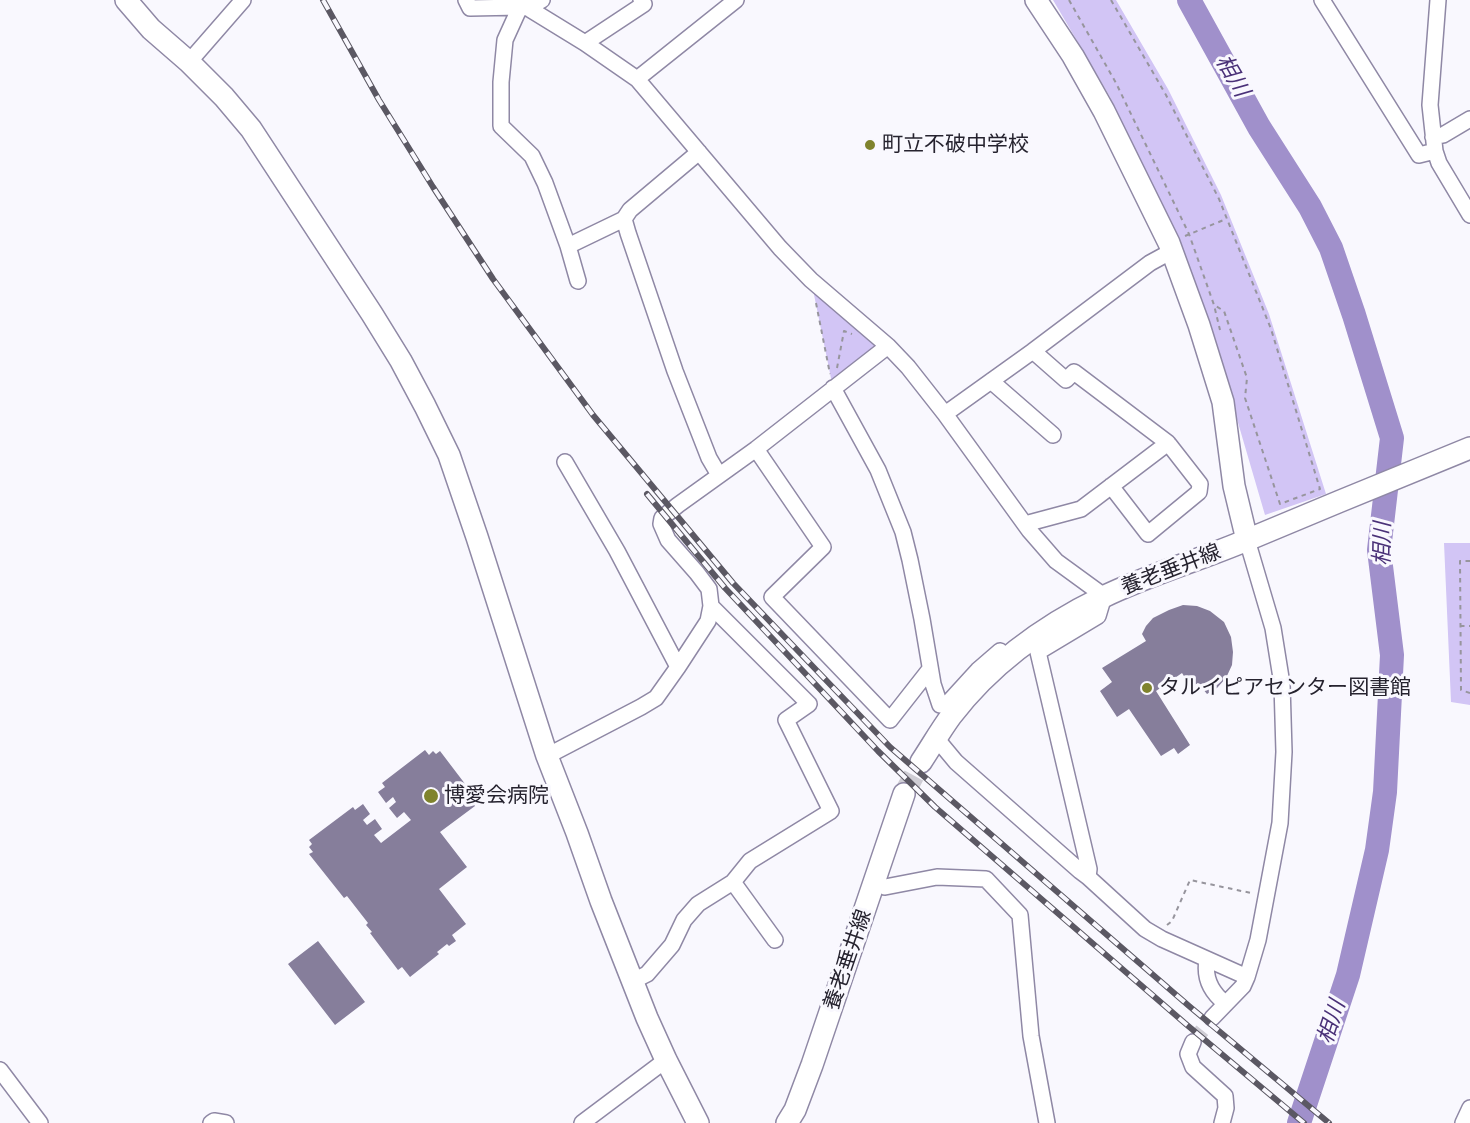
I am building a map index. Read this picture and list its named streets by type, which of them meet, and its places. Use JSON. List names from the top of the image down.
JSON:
{
  "streets": {
    "street": ["養老垂井線"]
  },
  "water": ["相川"],
  "places": ["町立不破中学校", "タルイピアセンター図書館", "博愛会病院"]
}
